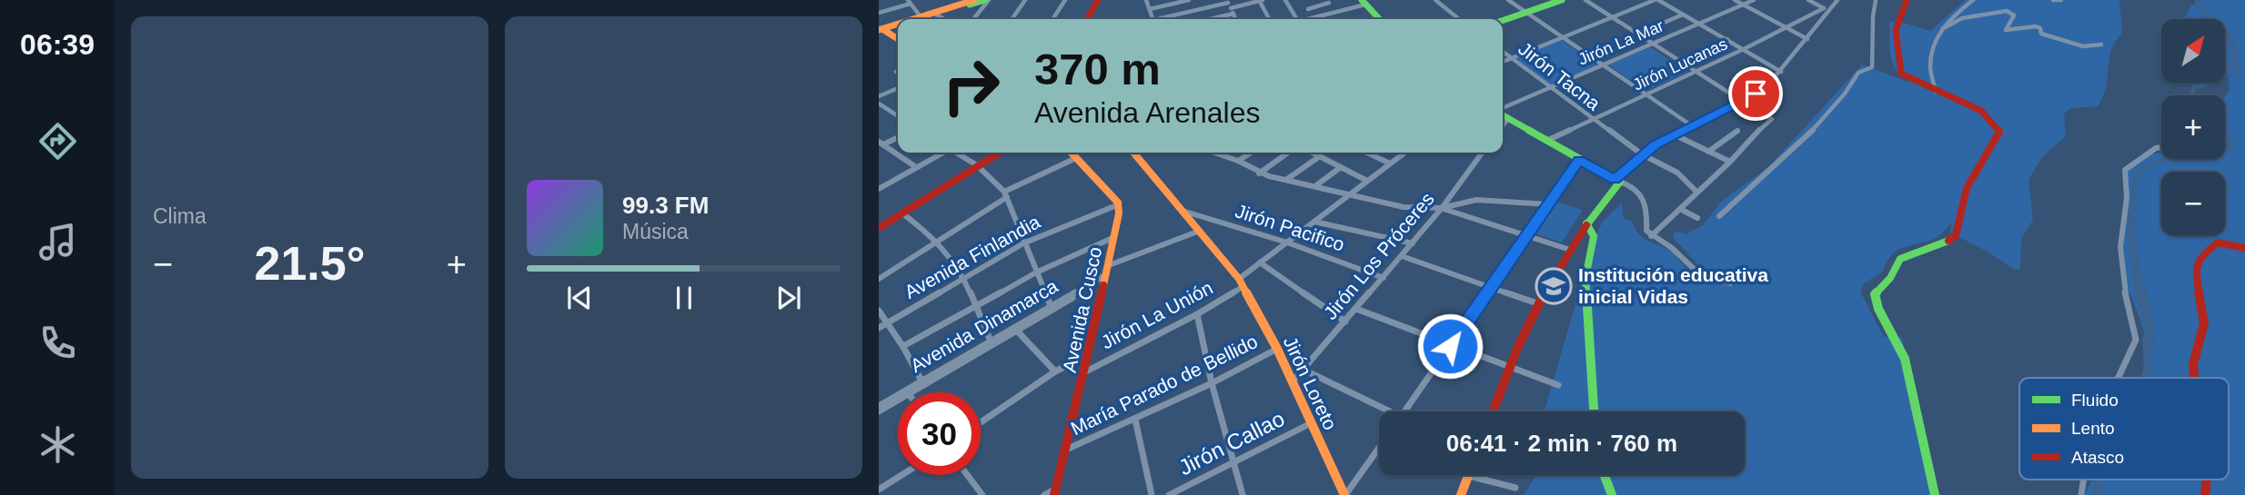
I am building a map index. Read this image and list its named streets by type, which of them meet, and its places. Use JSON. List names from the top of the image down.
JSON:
{
  "streets": {
    "main road": ["Avenida Cusco", "Jirón Loreto"],
    "street": [
      "Jirón La Mar",
      "Jirón Lucanas",
      "Jirón Tacna",
      "Jirón Pacifico",
      "Jirón Los Próceres",
      "Avenida Finlandia",
      "Jirón La Unión",
      "Avenida Dinamarca",
      "María Parado de Bellido",
      "Jirón Callao"
    ]
  },
  "crossings": [
    ["Jirón La Mar", "Jirón Tacna"],
    ["Jirón Lucanas", "Jirón Tacna"],
    ["Jirón Pacifico", "Jirón Los Próceres"],
    ["Jirón Pacifico", "Jirón La Unión"],
    ["Jirón Pacifico", "Jirón Loreto"],
    ["Jirón Los Próceres", "Jirón Loreto"],
    ["Avenida Finlandia", "Avenida Cusco"],
    ["Avenida Cusco", "Jirón La Unión"],
    ["Avenida Cusco", "Avenida Dinamarca"],
    ["Avenida Cusco", "María Parado de Bellido"],
    ["Jirón La Unión", "Jirón Loreto"],
    ["Avenida Dinamarca", "Jirón Loreto"],
    ["Jirón Loreto", "María Parado de Bellido"],
    ["Jirón Loreto", "Jirón Callao"]
  ],
  "places": {
    "school or university": ["Institución educativa inicial Vidas"]
  },
  "legend": ["Fluido", "Lento", "Atasco"],
  "north": "top right",
  "page": {
    "tabs": "06:39",
    "tile": "Clima",
    "map_buttons": ["+", "−"],
    "turn": ["370 m", "Avenida Arenales"],
    "song": ["99.3 FM", "Música"],
    "heat": ["−", "21.5°", "+"],
    "limit": "30",
    "trip": "06:41 · 2 min · 760 m"
  }
}
